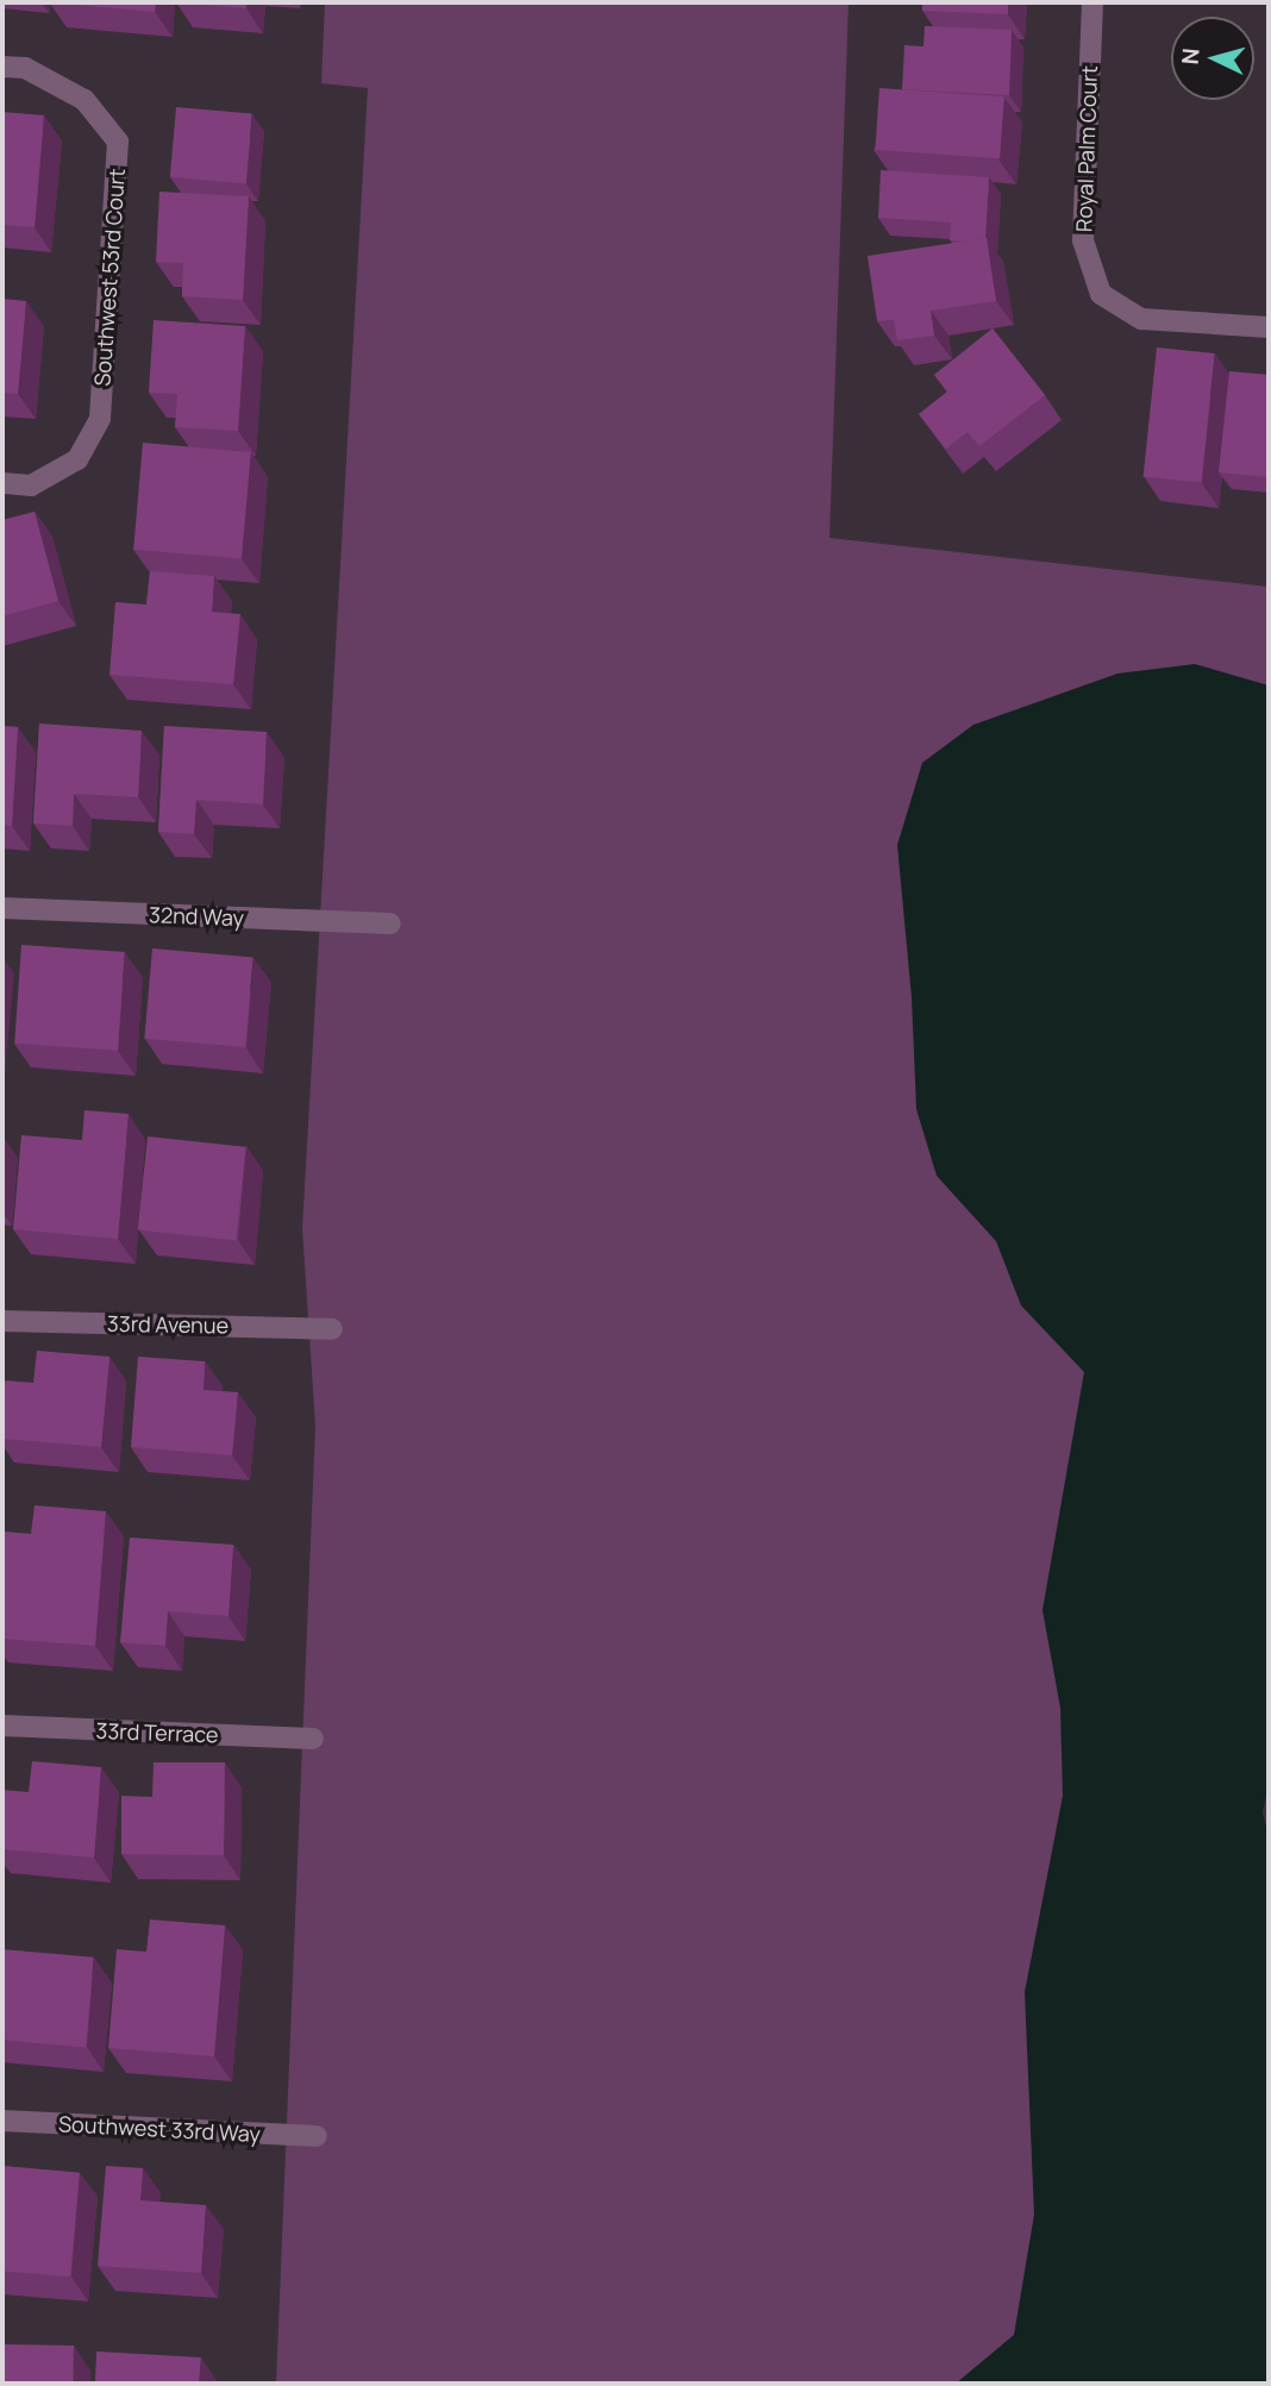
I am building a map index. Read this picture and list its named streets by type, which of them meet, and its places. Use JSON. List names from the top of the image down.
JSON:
{
  "streets": {
    "street": [
      "Royal Palm Court",
      "Southwest 53rd Court",
      "32nd Way",
      "33rd Avenue",
      "33rd Terrace",
      "Southwest 33rd Way"
    ]
  },
  "north": "left"
}
